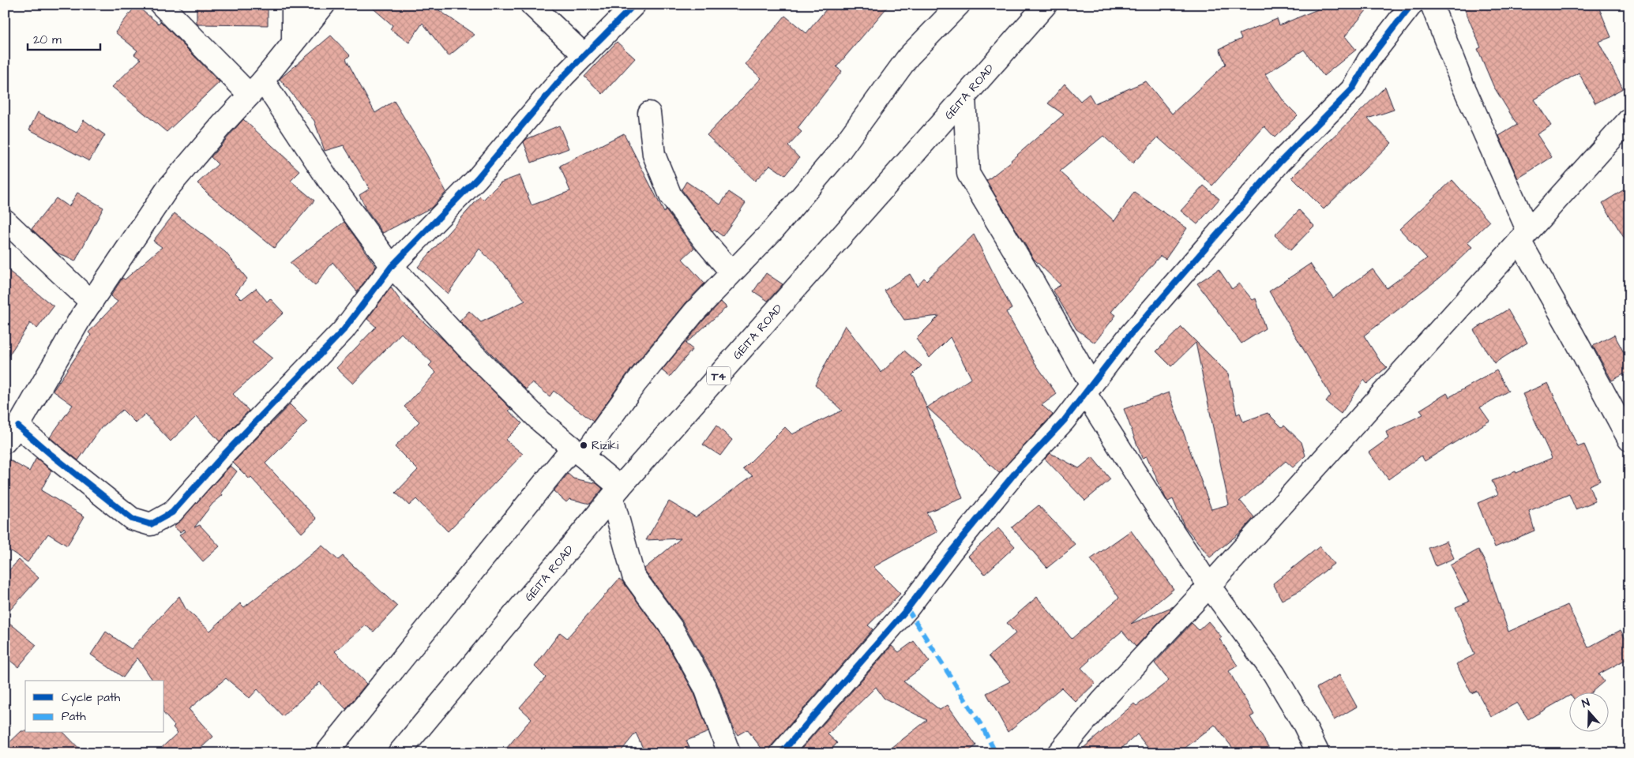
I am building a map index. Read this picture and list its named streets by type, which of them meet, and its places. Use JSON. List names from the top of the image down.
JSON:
{
  "streets": {
    "main road": ["GEITA ROAD", "T4"]
  },
  "places": ["Riziki"],
  "legend": ["Cycle path", "Path"],
  "scale_bar": "20 m",
  "north": "top"
}
